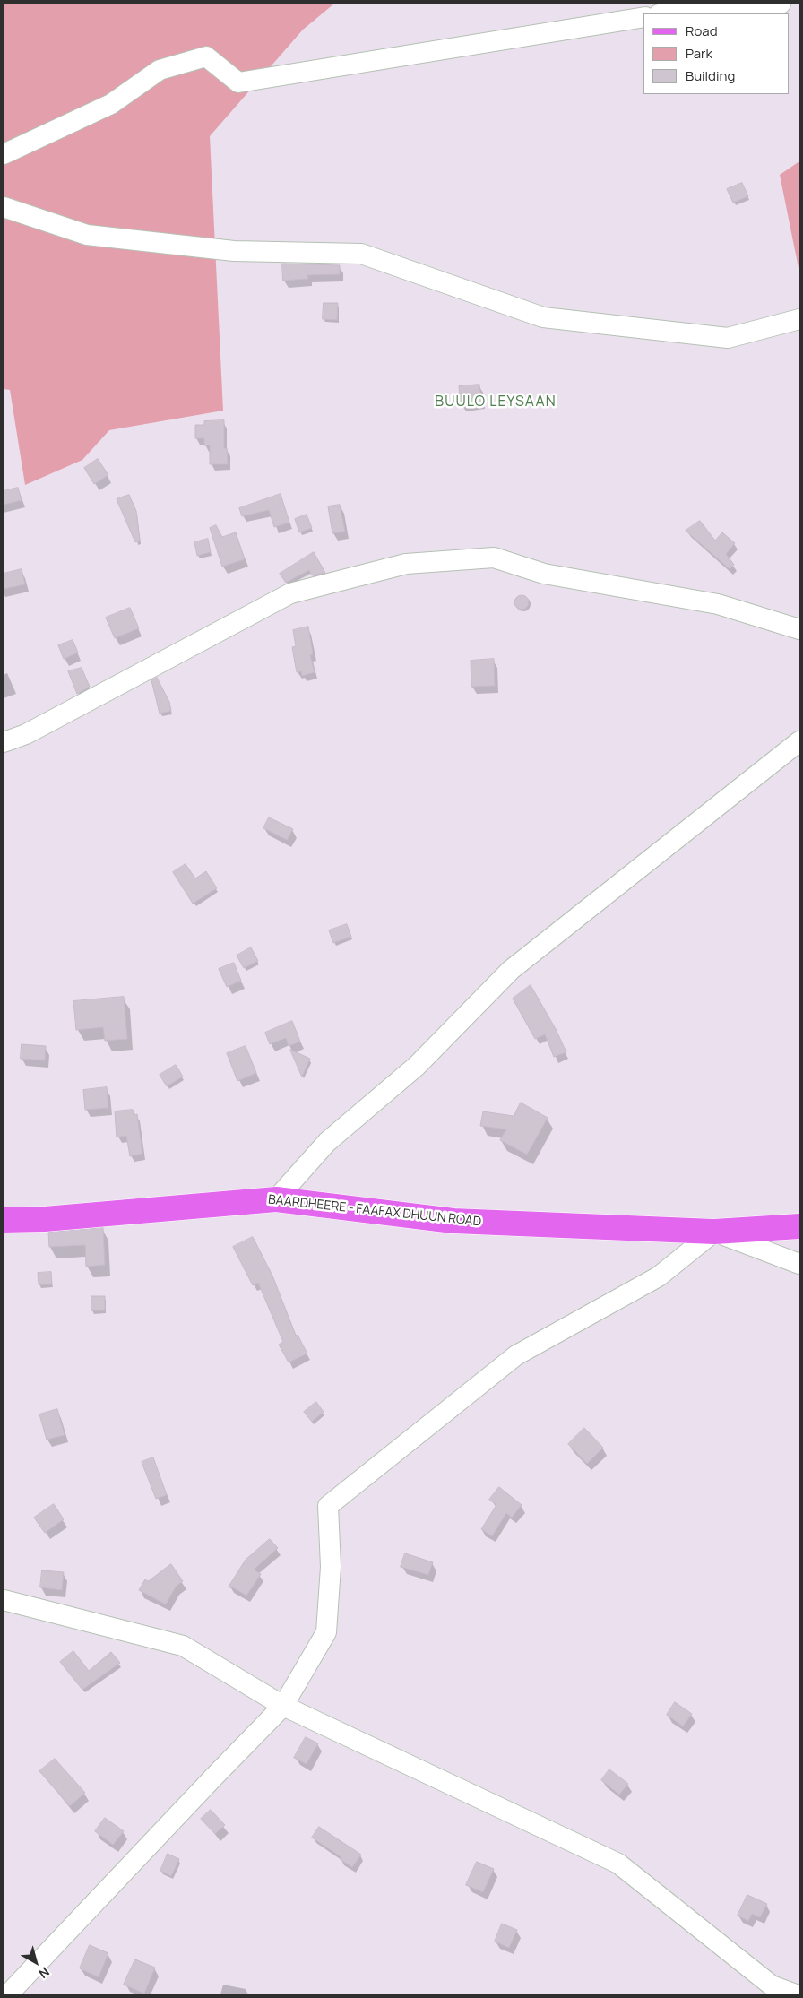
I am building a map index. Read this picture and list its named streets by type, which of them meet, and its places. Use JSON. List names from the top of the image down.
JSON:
{
  "streets": {
    "main road": ["BAARDHEERE - FAAFAX DHUUN ROAD"]
  },
  "districts": ["BUULO LEYSAAN"],
  "legend": ["Road", "Park", "Building"],
  "north": "bottom right"
}
